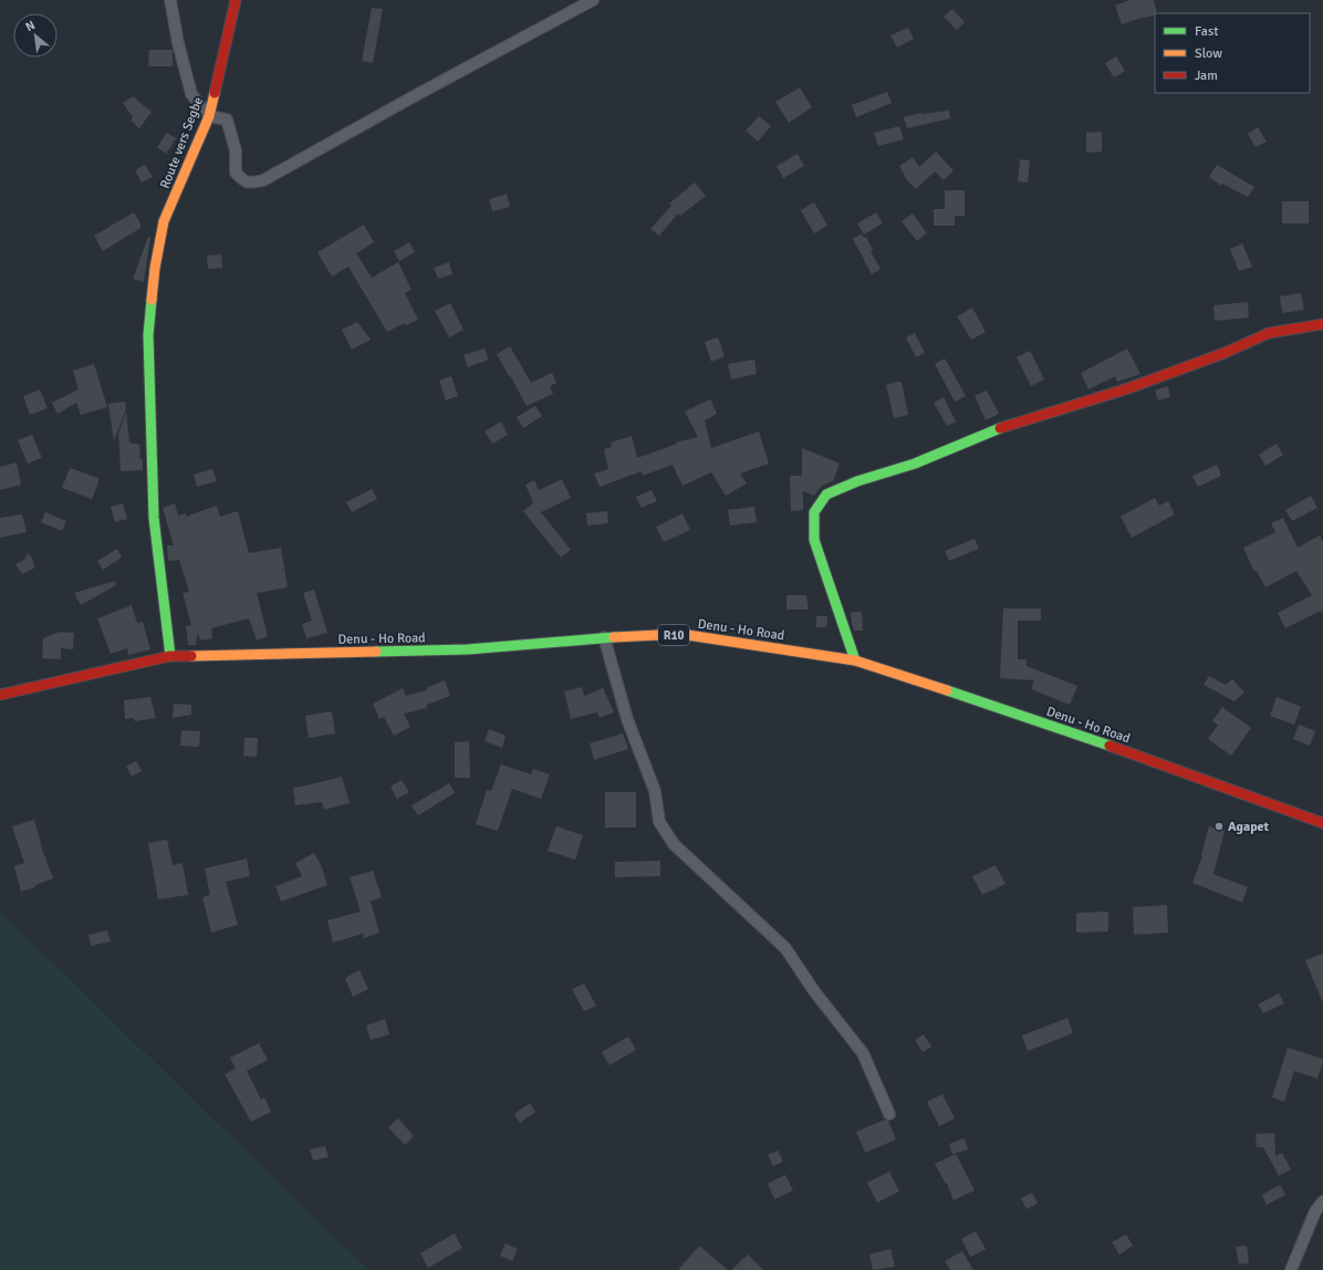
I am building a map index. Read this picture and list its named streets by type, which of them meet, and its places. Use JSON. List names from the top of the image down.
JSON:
{
  "streets": {
    "main road": ["Route vers Segbe", "Denu - Ho Road", "R10"]
  },
  "crossings": [
    ["Route vers Segbe", "Denu - Ho Road"]
  ],
  "places": ["Agapet"],
  "legend": ["Fast", "Slow", "Jam"],
  "north": "top left"
}
